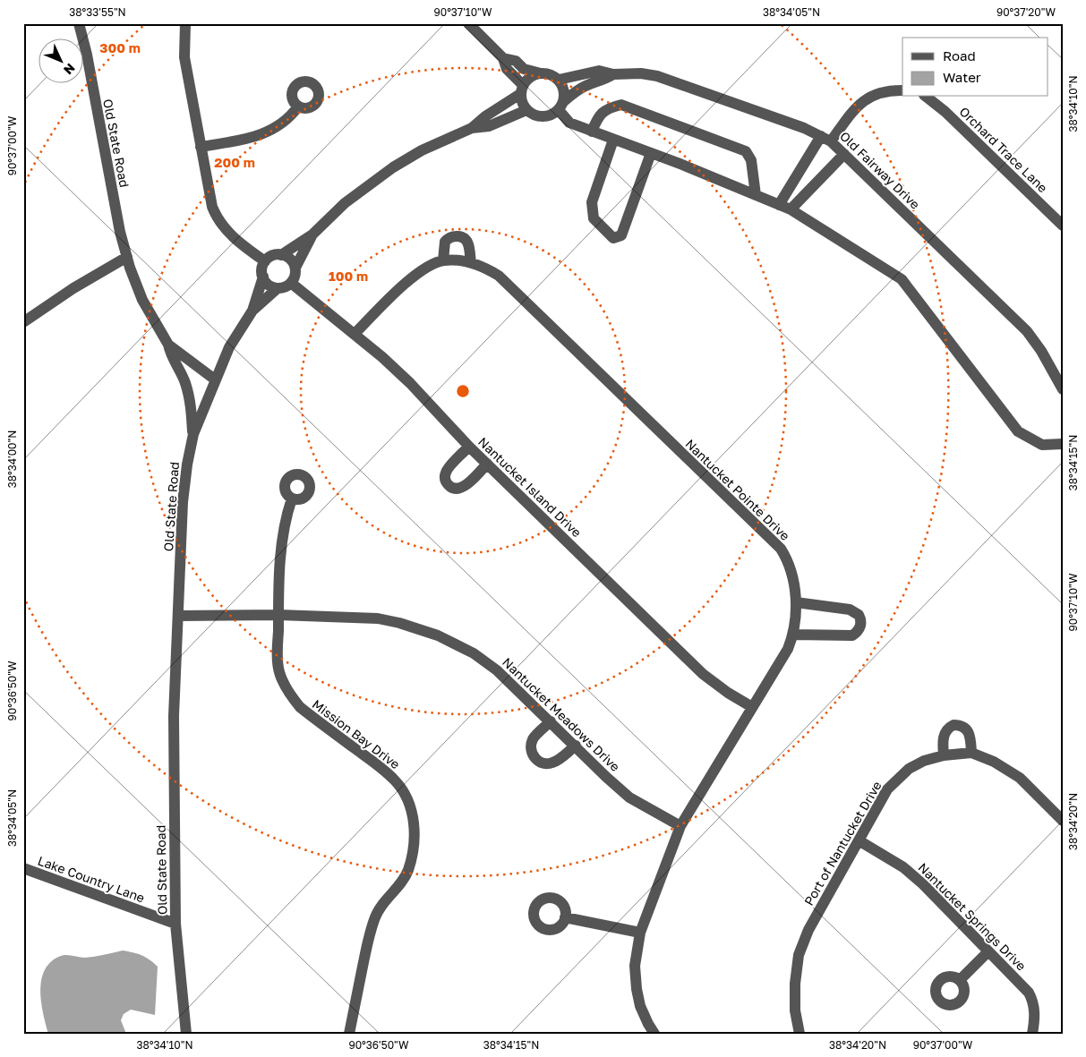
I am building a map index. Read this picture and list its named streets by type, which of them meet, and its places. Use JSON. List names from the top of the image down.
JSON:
{
  "streets": {
    "street": [
      "Old State Road",
      "Orchard Trace Lane",
      "Old Fairway Drive",
      "Nantucket Island Drive",
      "Nantucket Pointe Drive",
      "Nantucket Meadows Drive",
      "Mission Bay Drive",
      "Port of Nantucket Drive",
      "Lake Country Lane",
      "Nantucket Springs Drive"
    ]
  },
  "crossings": [
    ["Old State Road", "Nantucket Meadows Drive"],
    ["Old State Road", "Lake Country Lane"],
    ["Nantucket Island Drive", "Nantucket Pointe Drive"],
    ["Nantucket Pointe Drive", "Nantucket Meadows Drive"],
    ["Nantucket Meadows Drive", "Mission Bay Drive"],
    ["Port of Nantucket Drive", "Nantucket Springs Drive"]
  ],
  "legend": ["Road", "Water"],
  "north": "bottom right",
  "coordinates": [
    "38°33'55\"N",
    "90°37'10\"W",
    "38°34'05\"N",
    "90°37'20\"W",
    "38°34'10\"N",
    "90°37'00\"W",
    "38°34'00\"N",
    "38°34'15\"N",
    "90°36'50\"W",
    "38°34'20\"N"
  ],
  "rings": ["300 m", "200 m", "100 m"]
}
